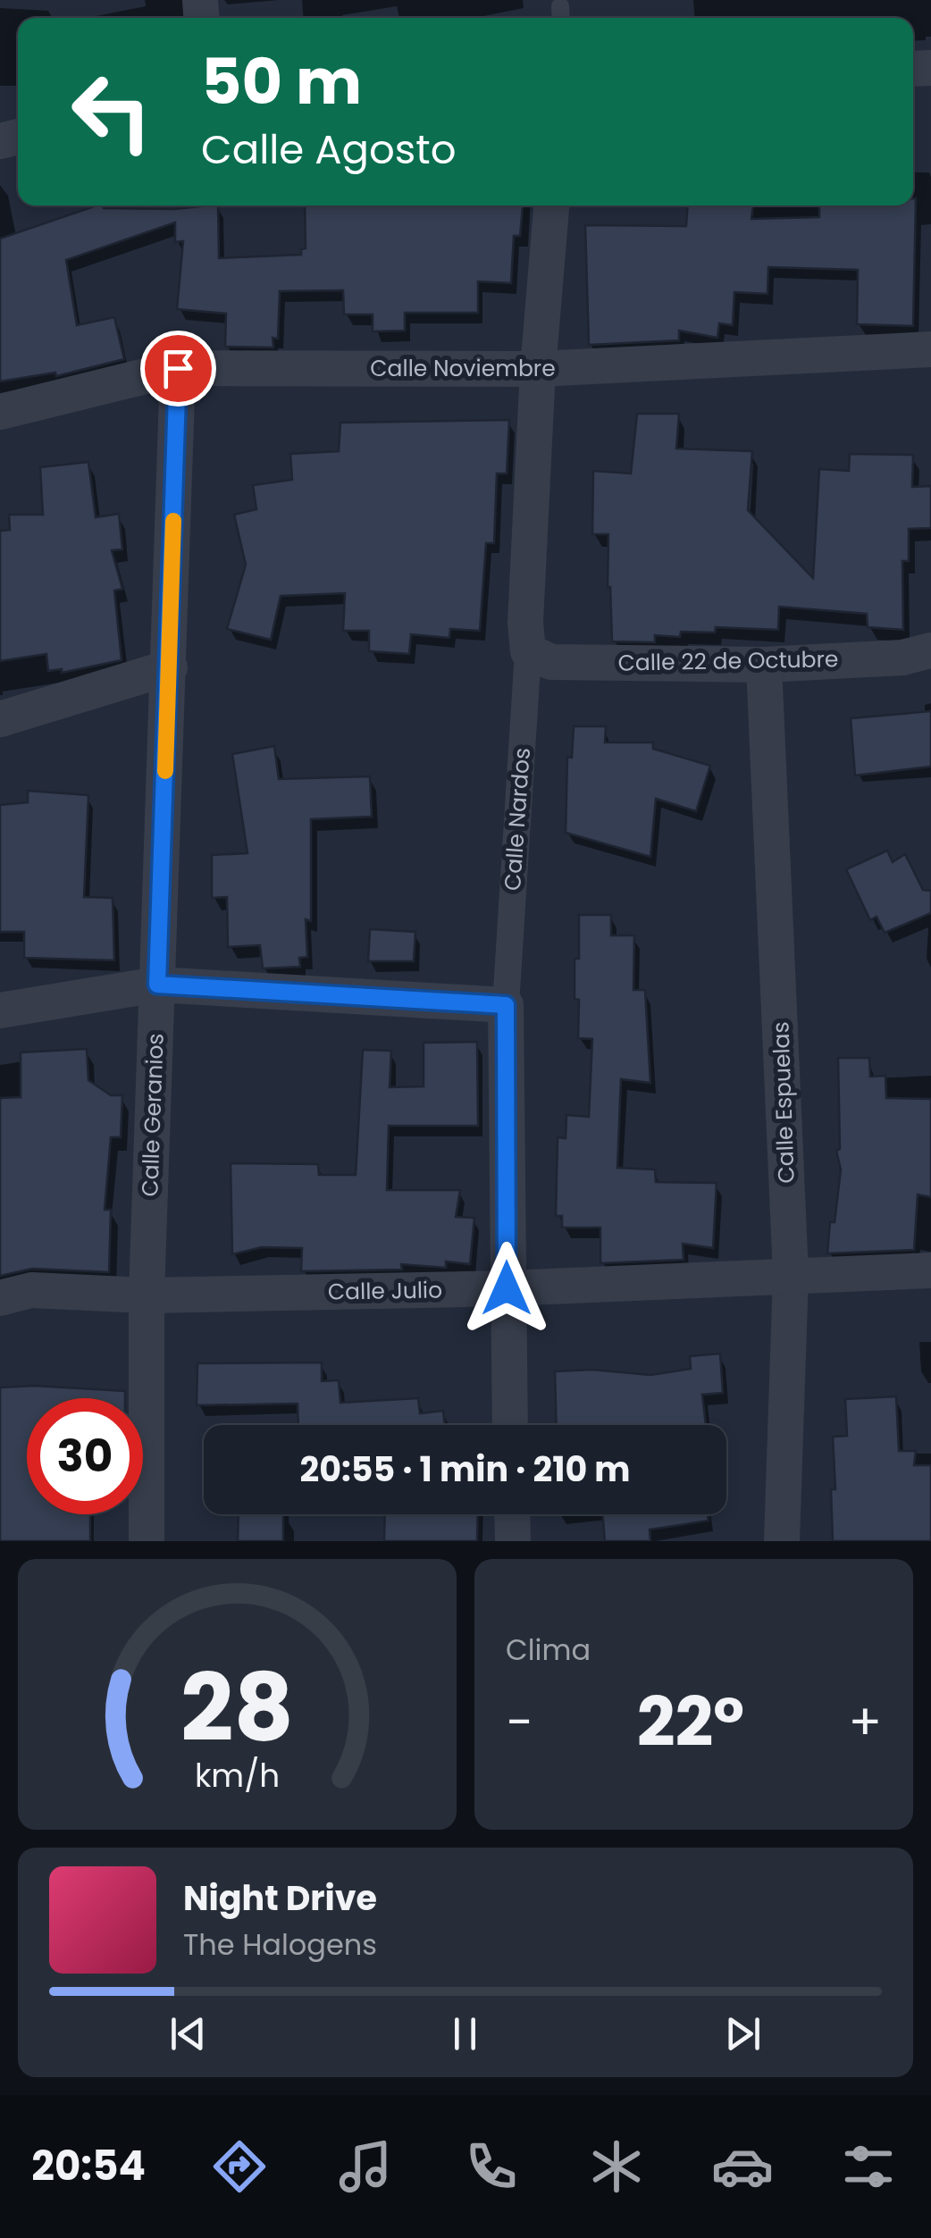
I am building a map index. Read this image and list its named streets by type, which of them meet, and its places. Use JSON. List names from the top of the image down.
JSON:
{
  "streets": {
    "street": [
      "Calle Noviembre",
      "Calle 22 de Octubre",
      "Calle Nardos",
      "Calle Espuelas",
      "Calle Geranios",
      "Calle Julio"
    ]
  },
  "crossings": [
    ["Calle Noviembre", "Calle Nardos"],
    ["Calle Noviembre", "Calle Geranios"],
    ["Calle 22 de Octubre", "Calle Nardos"],
    ["Calle 22 de Octubre", "Calle Espuelas"],
    ["Calle Nardos", "Calle Julio"],
    ["Calle Espuelas", "Calle Julio"],
    ["Calle Geranios", "Calle Julio"]
  ],
  "page": {
    "turn": ["50 m", "Calle Agosto"],
    "limit": "30",
    "trip": "20:55 · 1 min · 210 m",
    "tile": "Clima",
    "heat": ["−", "22°", "+"],
    "song": ["Night Drive", "The Halogens"],
    "tabs": "20:54",
    "gauge": ["28", "km/h"]
  }
}
